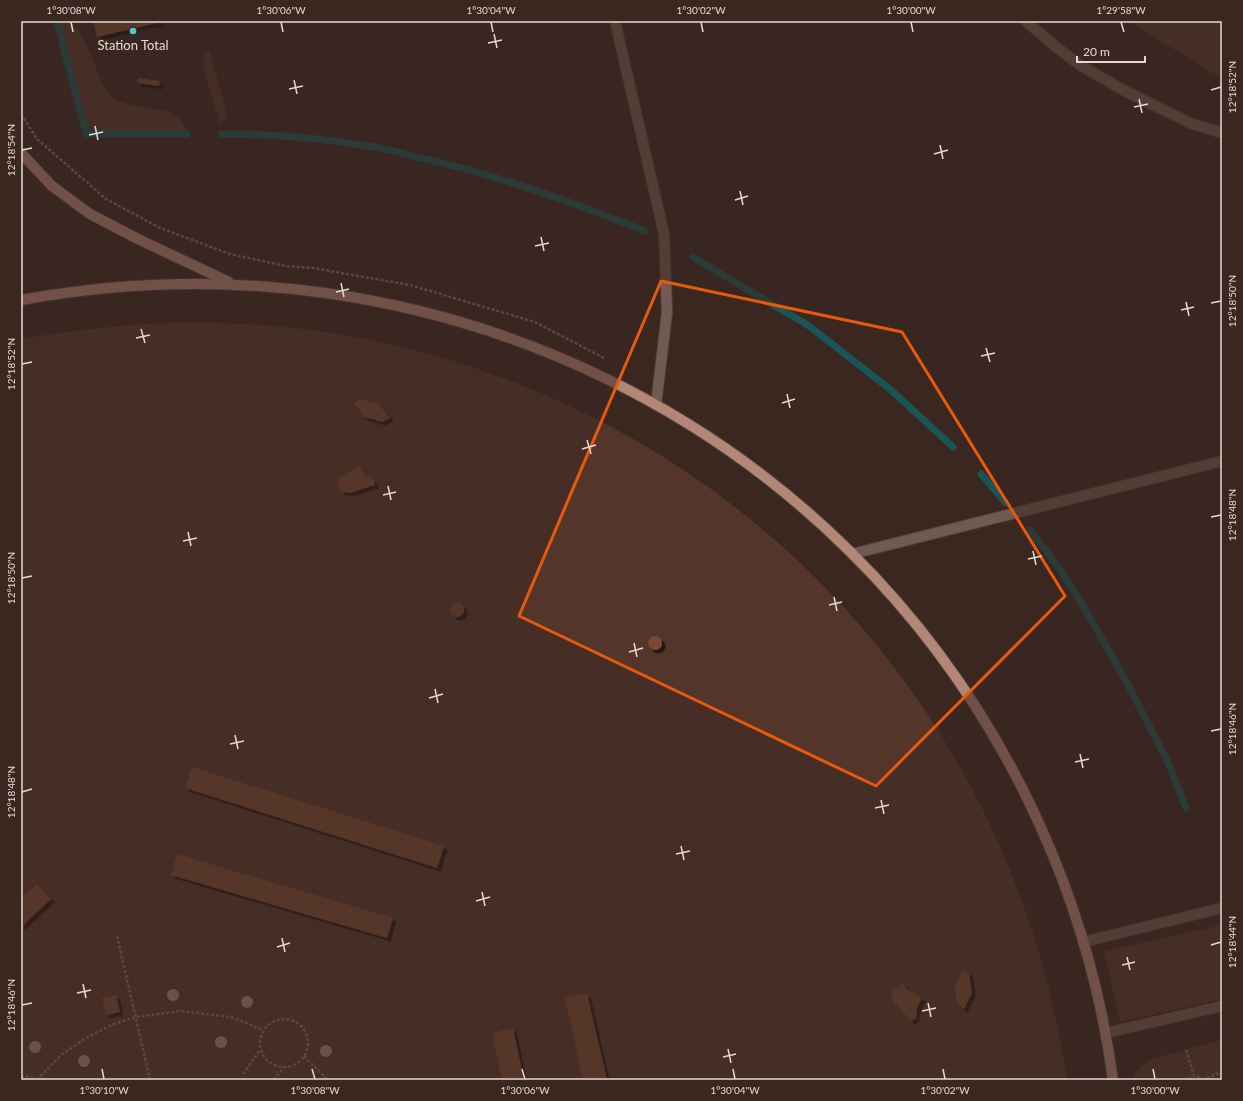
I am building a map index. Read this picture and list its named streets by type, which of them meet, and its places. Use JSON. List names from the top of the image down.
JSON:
{
  "places": ["Station Total"],
  "scale_bar": "20 m",
  "coordinates": [
    "1°30'08\"W",
    "1°30'06\"W",
    "1°30'04\"W",
    "1°30'02\"W",
    "1°30'00\"W",
    "1°29'58\"W",
    "12°18'52\"N",
    "12°18'54\"N",
    "12°18'50\"N",
    "12°18'48\"N",
    "12°18'46\"N",
    "12°18'44\"N",
    "1°30'10\"W"
  ]
}
